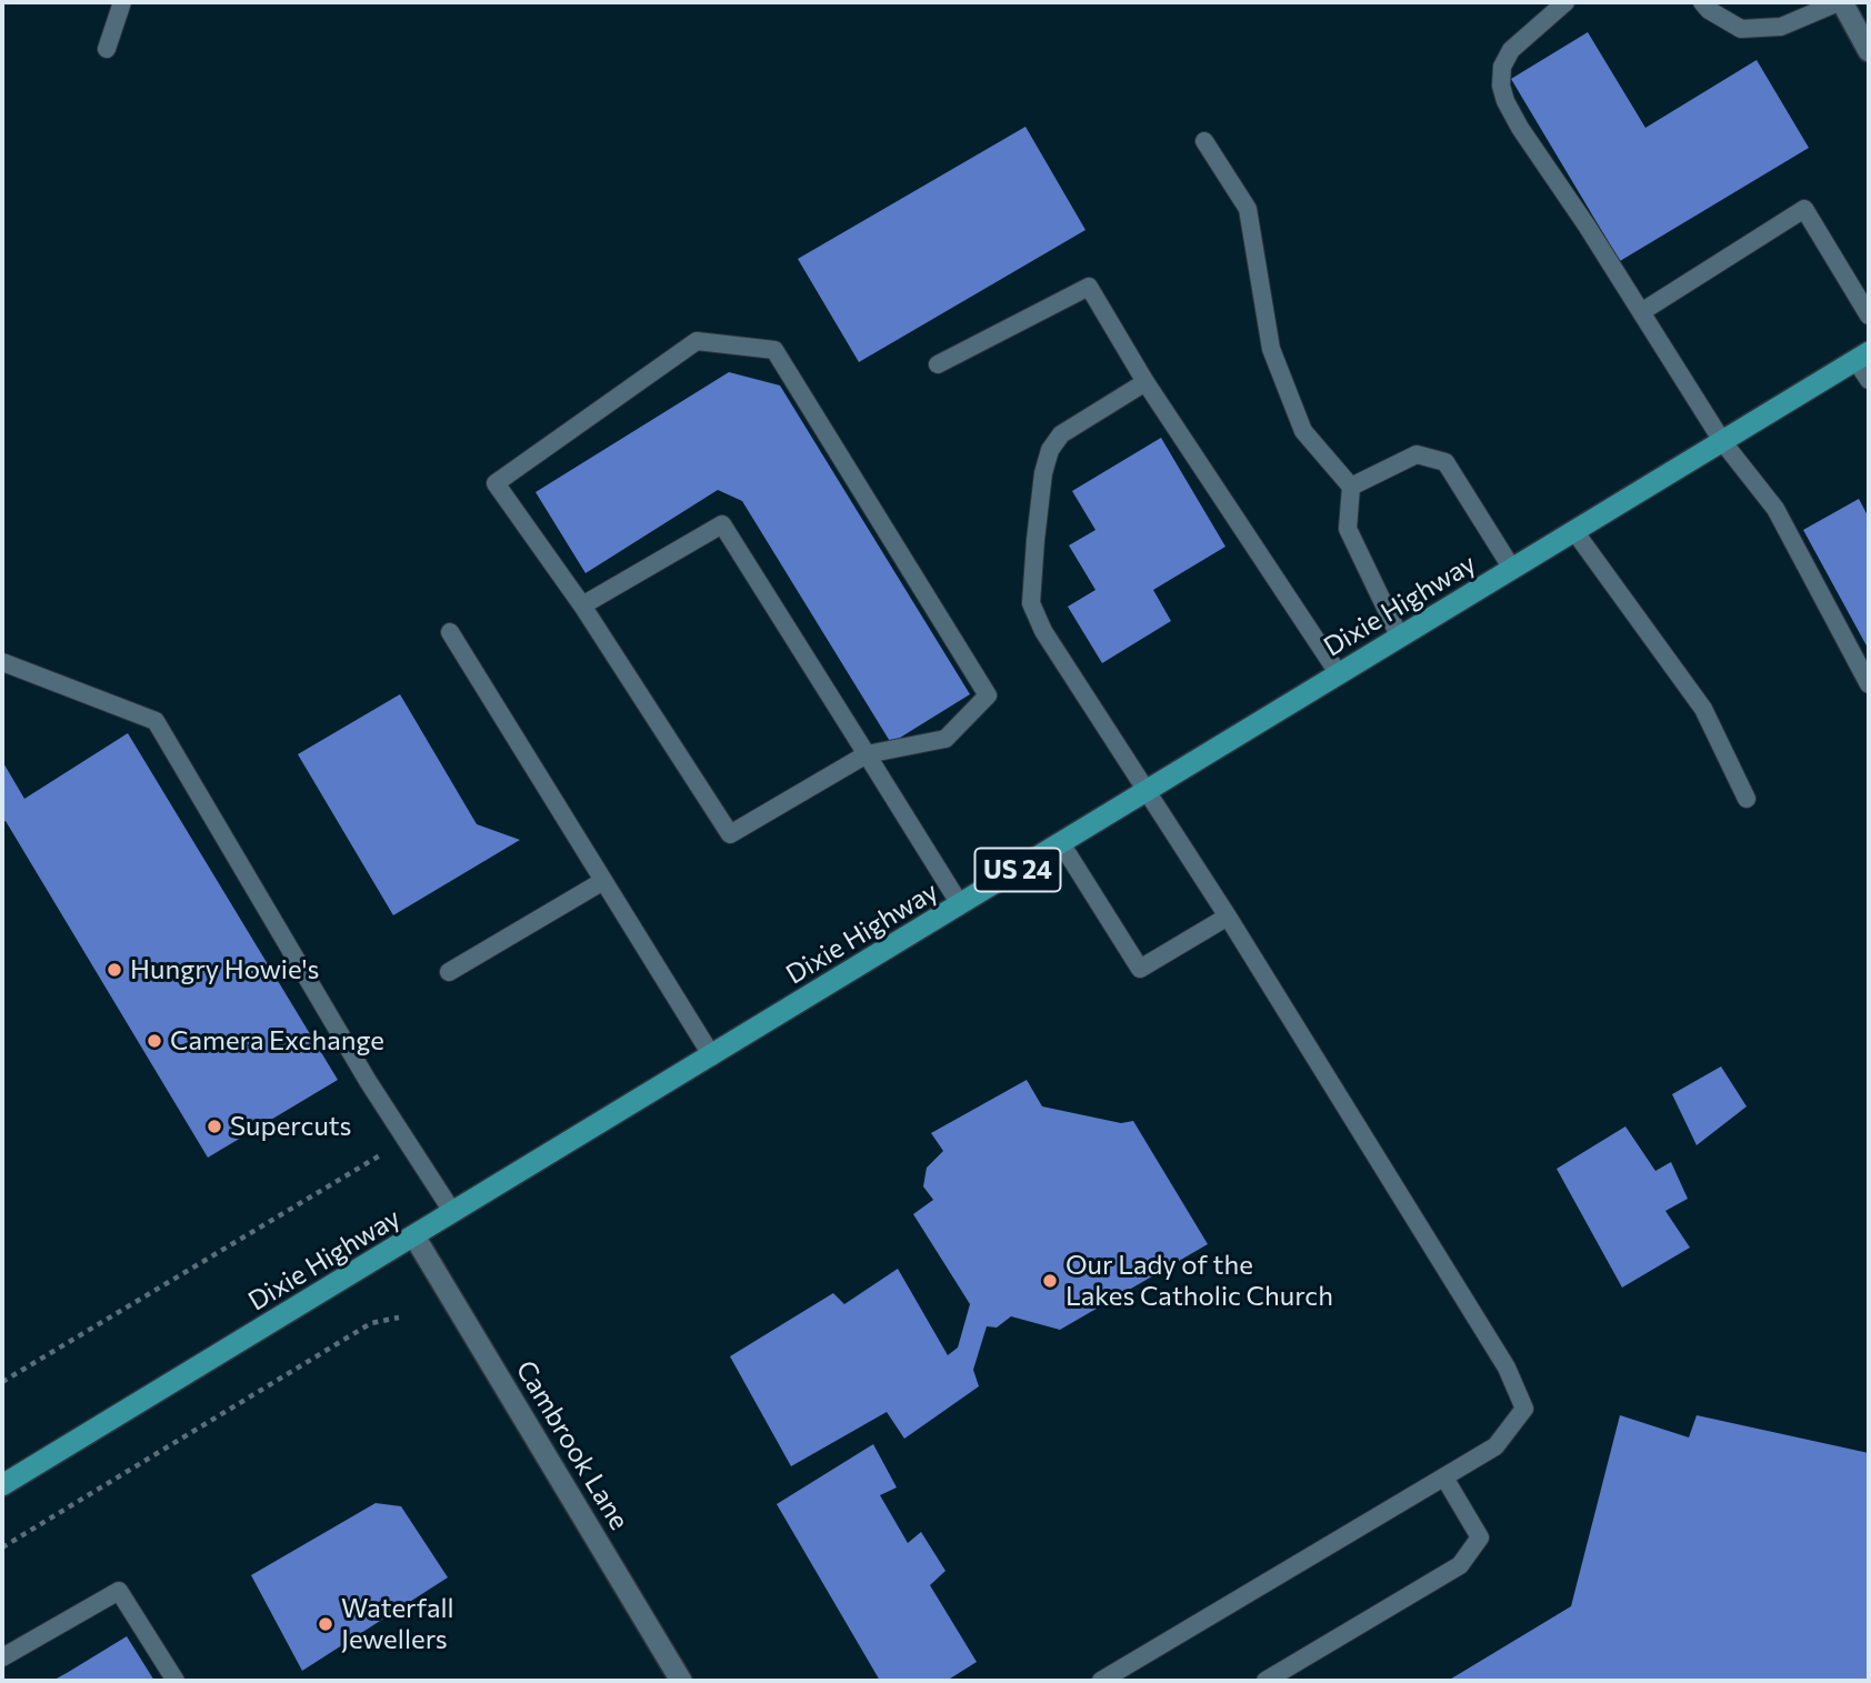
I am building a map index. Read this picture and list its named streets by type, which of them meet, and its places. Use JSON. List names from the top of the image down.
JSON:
{
  "streets": {
    "main road": ["Dixie Highway", "US 24"],
    "street": ["Cambrook Lane"]
  },
  "crossings": [
    ["Dixie Highway", "Cambrook Lane"]
  ],
  "places": [
    "Hungry Howie's",
    "Camera Exchange",
    "Supercuts",
    "Our Lady of the Lakes Catholic Church",
    "Waterfall Jewellers"
  ]
}
